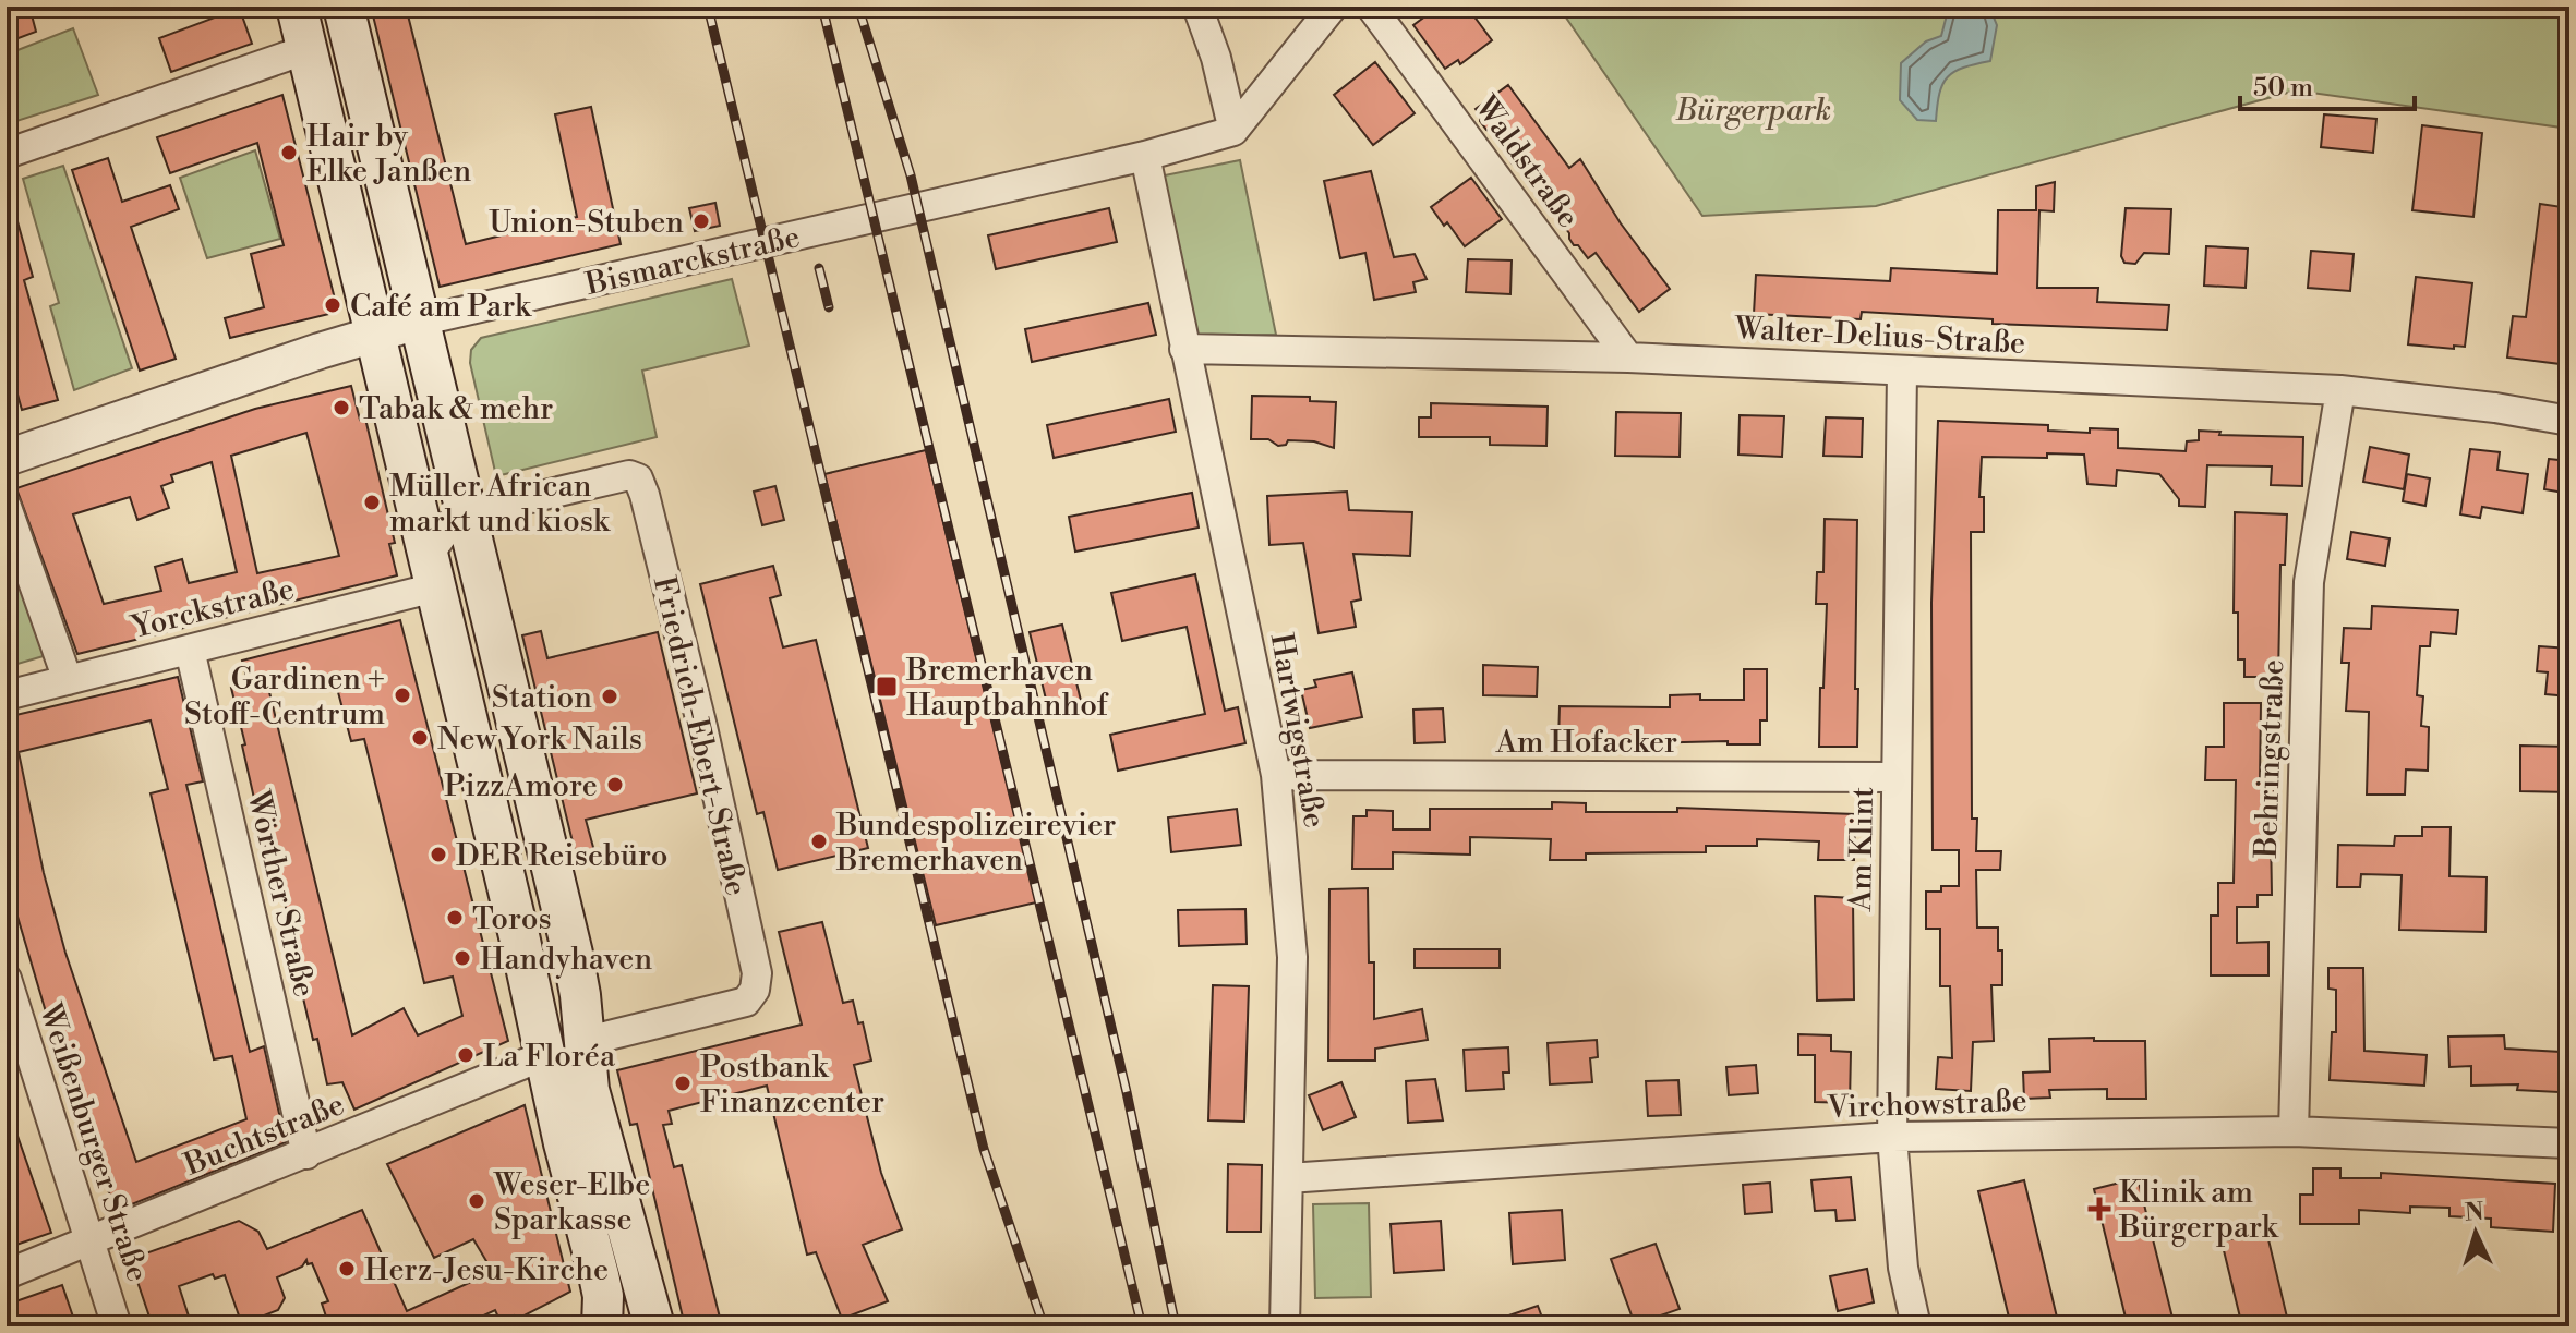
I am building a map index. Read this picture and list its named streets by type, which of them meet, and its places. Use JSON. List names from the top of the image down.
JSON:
{
  "streets": {
    "main road": ["Friedrich-Ebert-Straße"],
    "street": [
      "Waldstraße",
      "Bismarckstraße",
      "Walter-Delius-Straße",
      "Yorckstraße",
      "Hartwigstraße",
      "Am Hofacker",
      "Behringstraße",
      "Am Klint",
      "Wörther Straße",
      "Virchowstraße",
      "Buchtstraße",
      "Weißenburger Straße"
    ]
  },
  "crossings": [
    ["Waldstraße", "Walter-Delius-Straße"],
    ["Bismarckstraße", "Hartwigstraße"],
    ["Walter-Delius-Straße", "Hartwigstraße"],
    ["Walter-Delius-Straße", "Behringstraße"],
    ["Walter-Delius-Straße", "Am Klint"],
    ["Yorckstraße", "Wörther Straße"],
    ["Hartwigstraße", "Am Hofacker"],
    ["Hartwigstraße", "Virchowstraße"],
    ["Friedrich-Ebert-Straße", "Buchtstraße"],
    ["Am Hofacker", "Am Klint"],
    ["Behringstraße", "Virchowstraße"],
    ["Am Klint", "Virchowstraße"],
    ["Wörther Straße", "Buchtstraße"],
    ["Buchtstraße", "Weißenburger Straße"]
  ],
  "parks": ["Bürgerpark"],
  "places": {
    "other": [
      "Hair by Elke Janßen",
      "Union-Stuben",
      "Café am Park",
      "Tabak & mehr",
      "Müller African markt und kiosk",
      "Gardinen + Stoff-Centrum",
      "Station",
      "New York Nails",
      "PizzAmore",
      "Bundespolizeirevier Bremerhaven",
      "DER Reisebüro",
      "Toros",
      "Handyhaven",
      "La Floréa",
      "Postbank Finanzcenter",
      "Weser-Elbe Sparkasse",
      "Herz-Jesu-Kirche"
    ],
    "transit": ["Bremerhaven Hauptbahnhof"],
    "health": ["Klinik am Bürgerpark"]
  },
  "scale_bar": "50 m",
  "north": "top"
}
